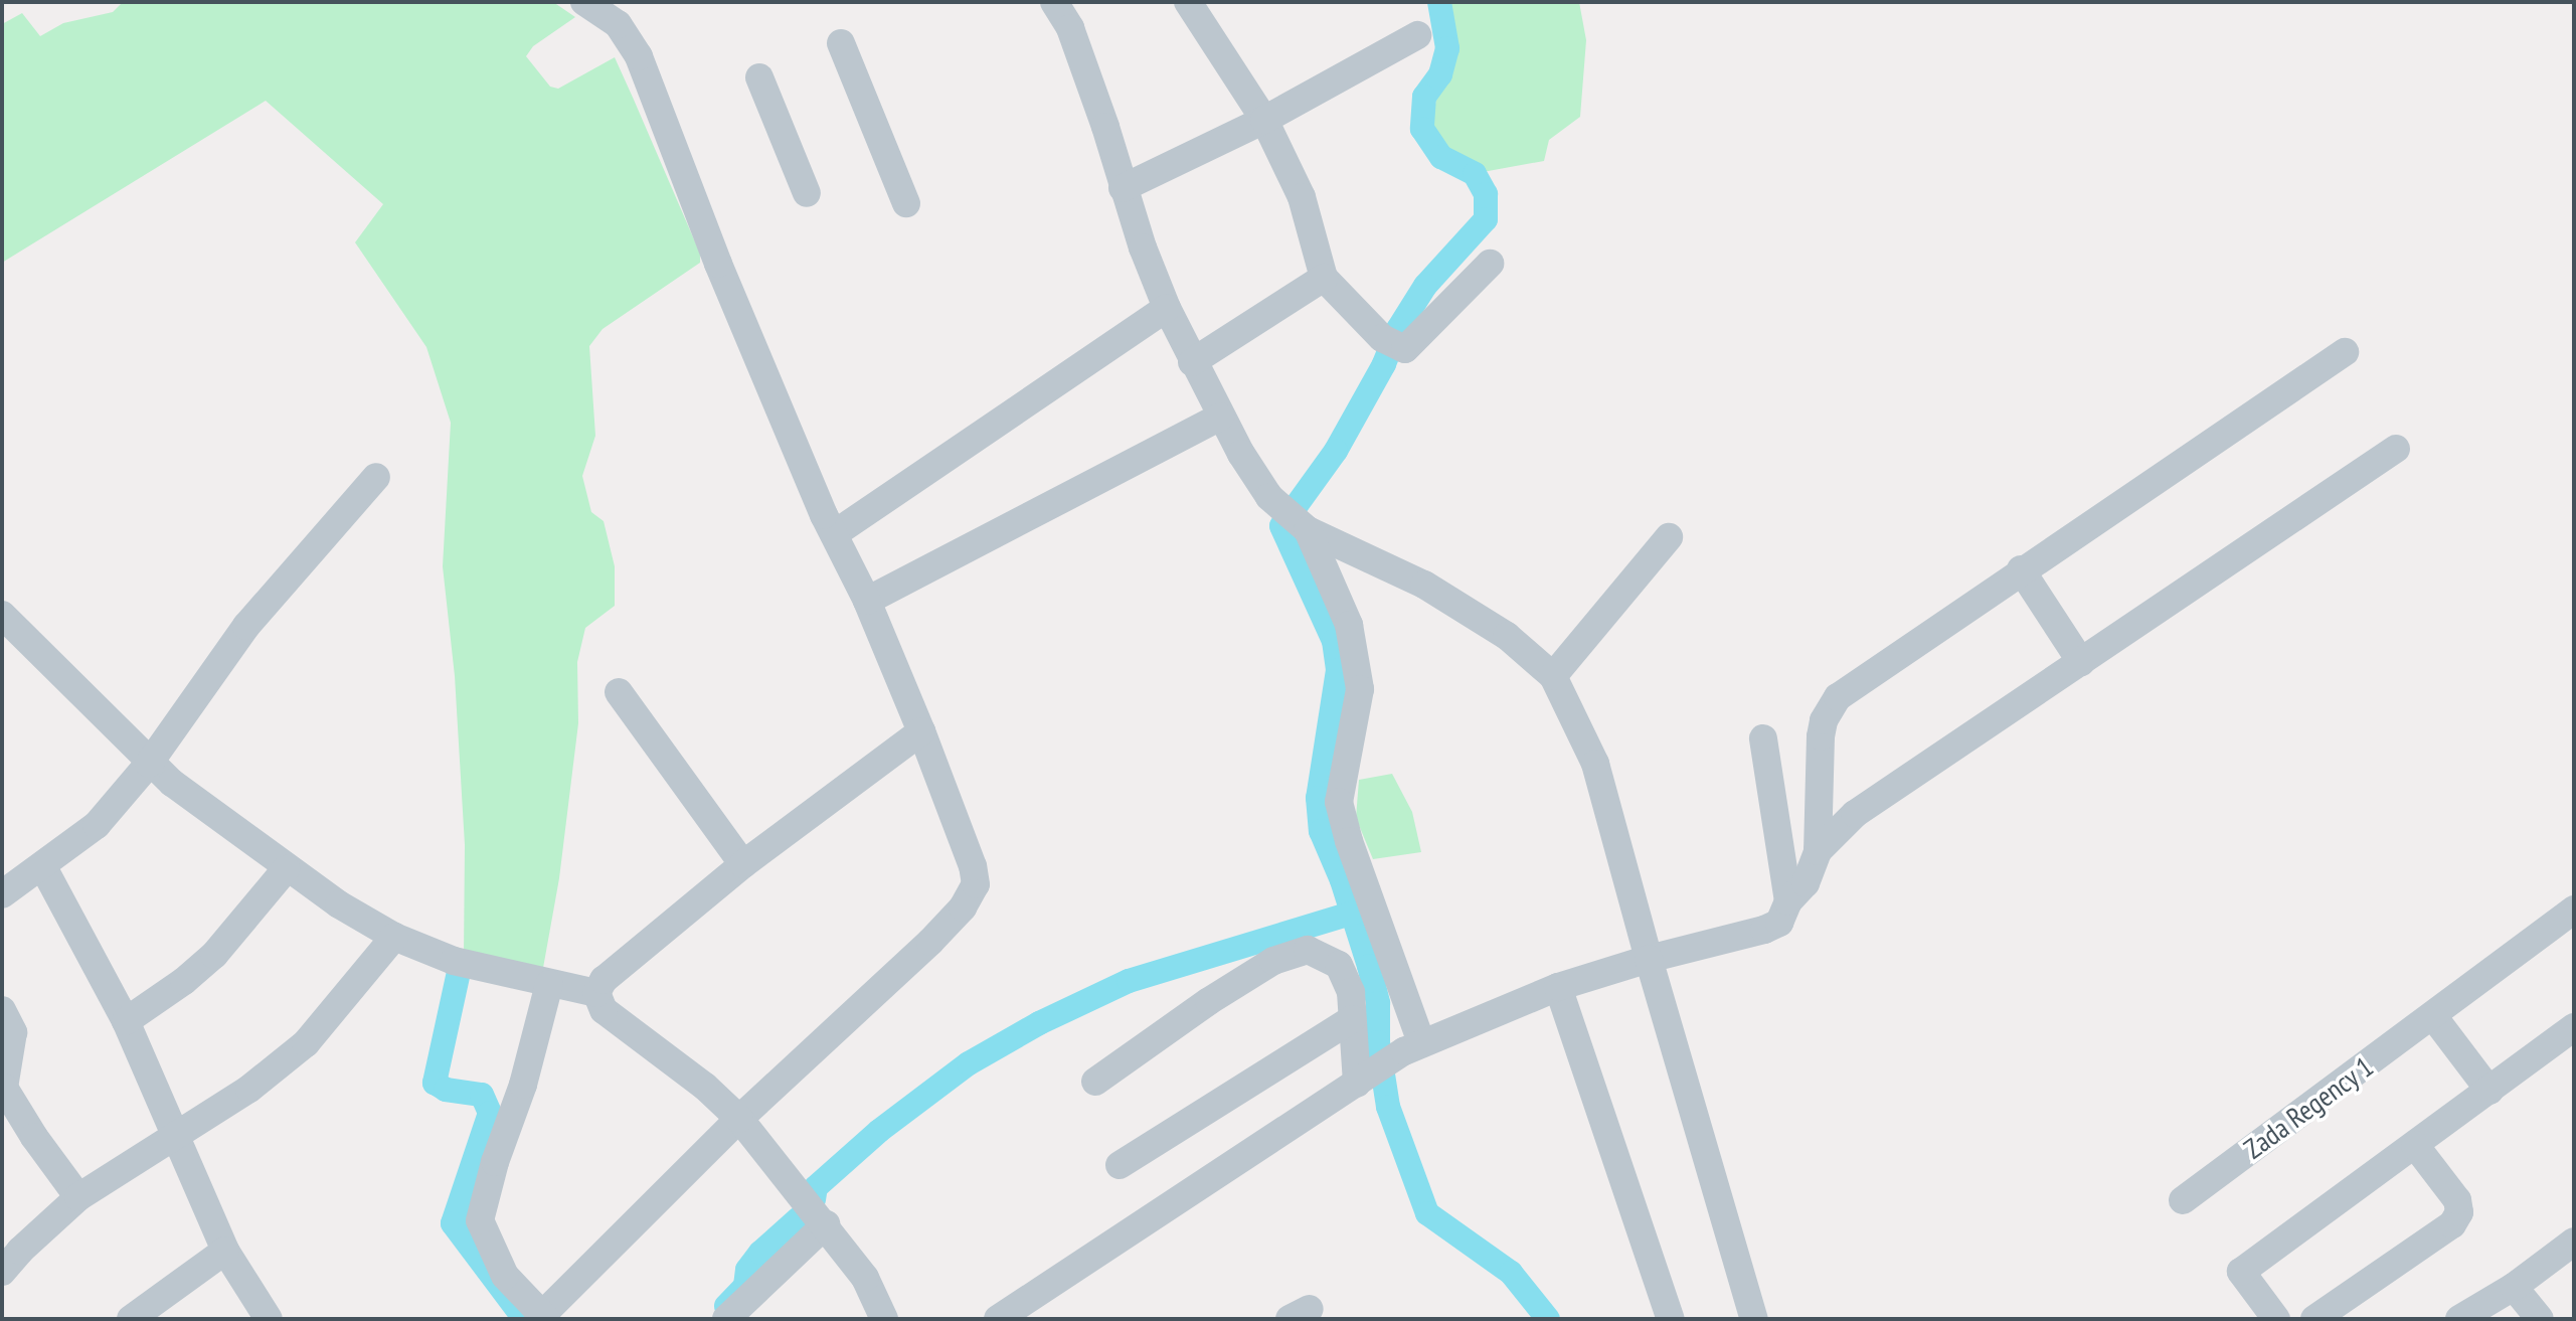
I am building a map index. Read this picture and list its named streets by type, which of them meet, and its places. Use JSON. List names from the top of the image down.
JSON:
{
  "streets": {
    "street": ["Zada Regency 1"]
  }
}
